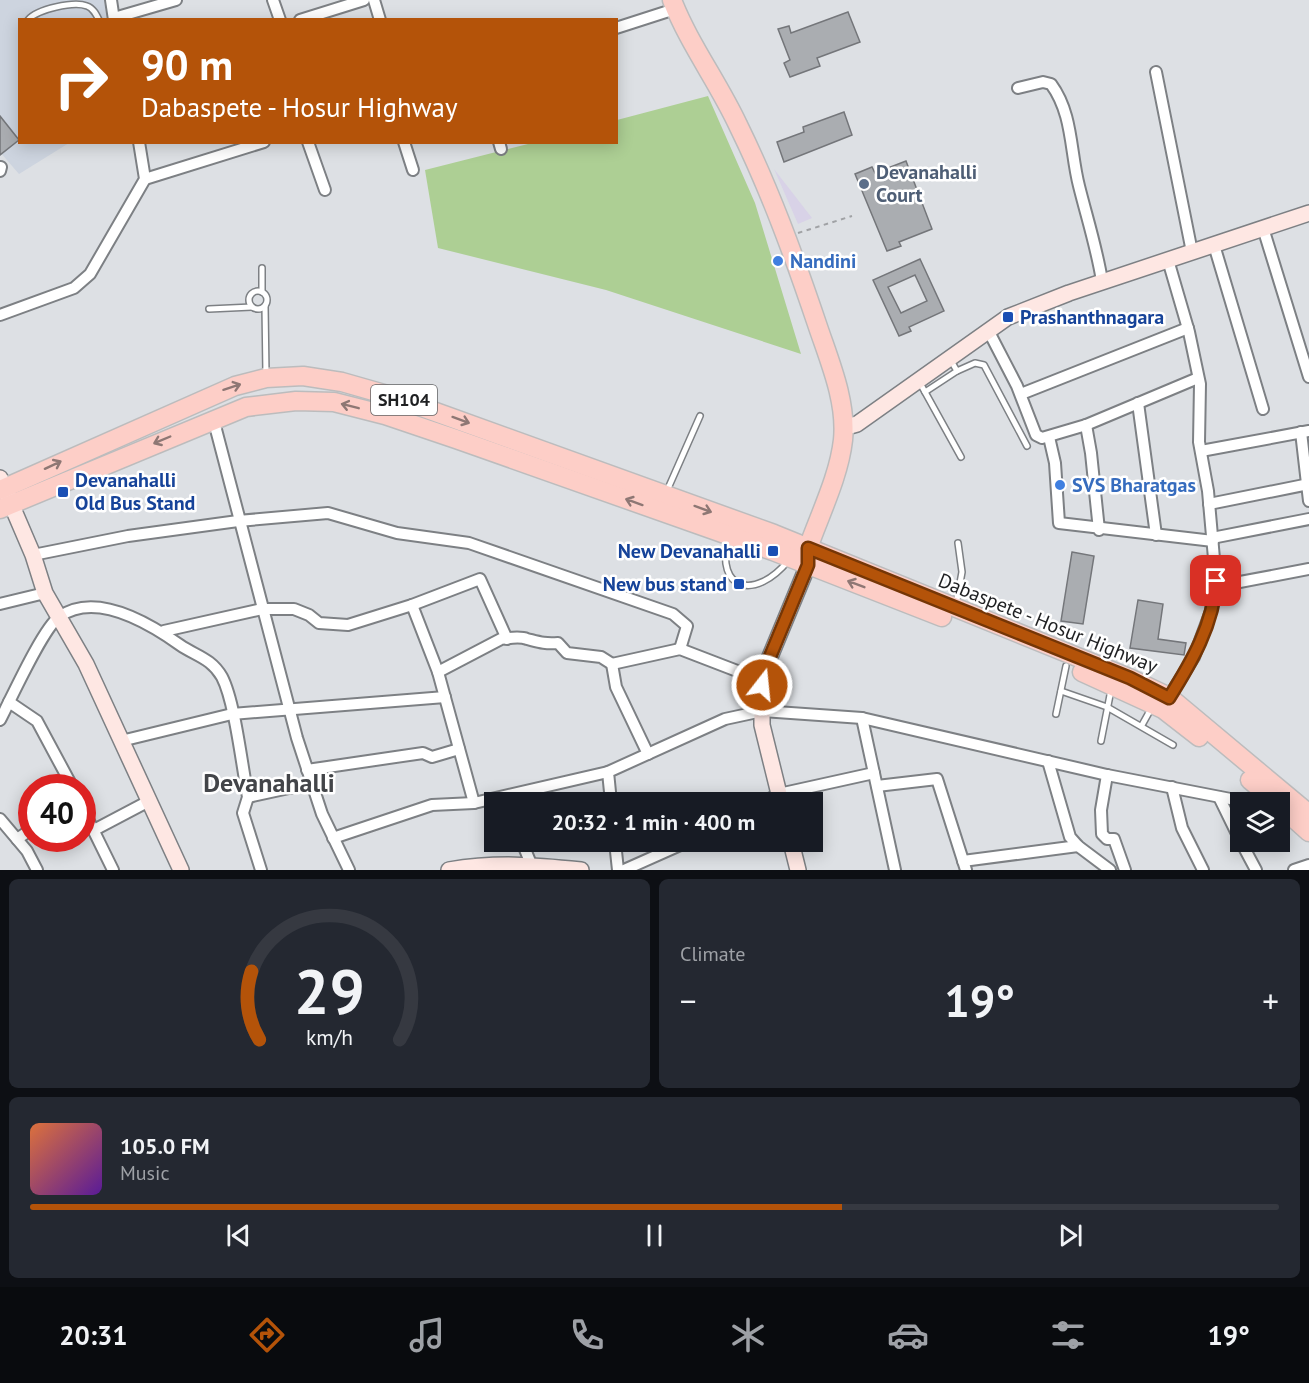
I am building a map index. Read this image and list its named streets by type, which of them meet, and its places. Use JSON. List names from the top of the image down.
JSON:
{
  "streets": {
    "main road": ["SH104", "Dabaspete - Hosur Highway"]
  },
  "crossings": [
    ["SH104", "Dabaspete - Hosur Highway"]
  ],
  "districts": ["Devanahalli"],
  "places": {
    "other": ["Devanahalli Court", "Nandini", "SVS Bharatgas"],
    "transit": [
      "Prashanthnagara",
      "Devanahalli Old Bus Stand",
      "New Devanahalli",
      "New bus stand"
    ]
  },
  "page": {
    "turn": ["90 m", "Dabaspete - Hosur Highway"],
    "limit": "40",
    "trip": "20:32 · 1 min · 400 m",
    "tile": "Climate",
    "heat": ["−", "19°", "+"],
    "song": ["105.0 FM", "Music"],
    "tabs": ["20:31", "19°"],
    "gauge": ["29", "km/h"]
  }
}
